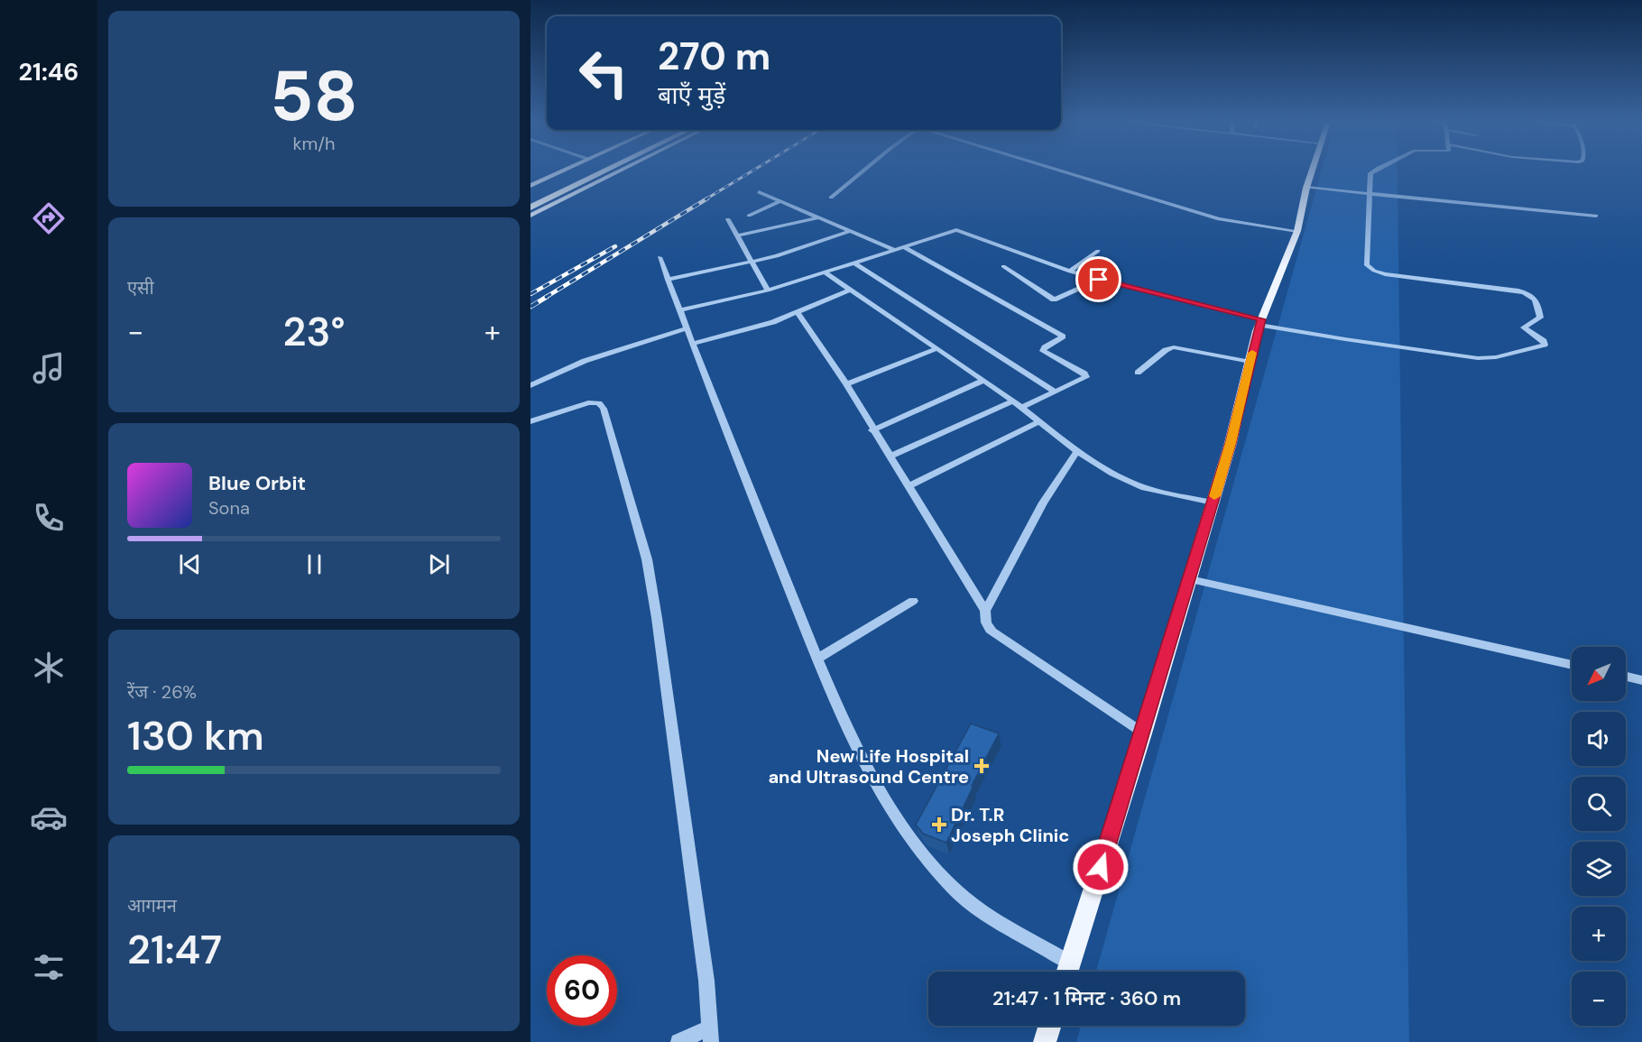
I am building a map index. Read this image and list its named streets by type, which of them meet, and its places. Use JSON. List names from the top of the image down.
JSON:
{
  "places": {
    "health": ["New Life Hospital and Ultrasound Centre", "Dr. T.R Joseph Clinic"]
  },
  "north": "bottom left",
  "page": {
    "tabs": "21:46",
    "tile": [
      ["58", "km/h"],
      "एसी",
      ["रेंज · 26%", "130 km"],
      ["आगमन", "21:47"]
    ],
    "turn": ["270 m", "बाएँ मुड़ें"],
    "heat": ["−", "23°", "+"],
    "song": ["Blue Orbit", "Sona"],
    "map_buttons": ["+", "−"],
    "limit": "60",
    "trip": "21:47 · 1 मिनट · 360 m"
  }
}
